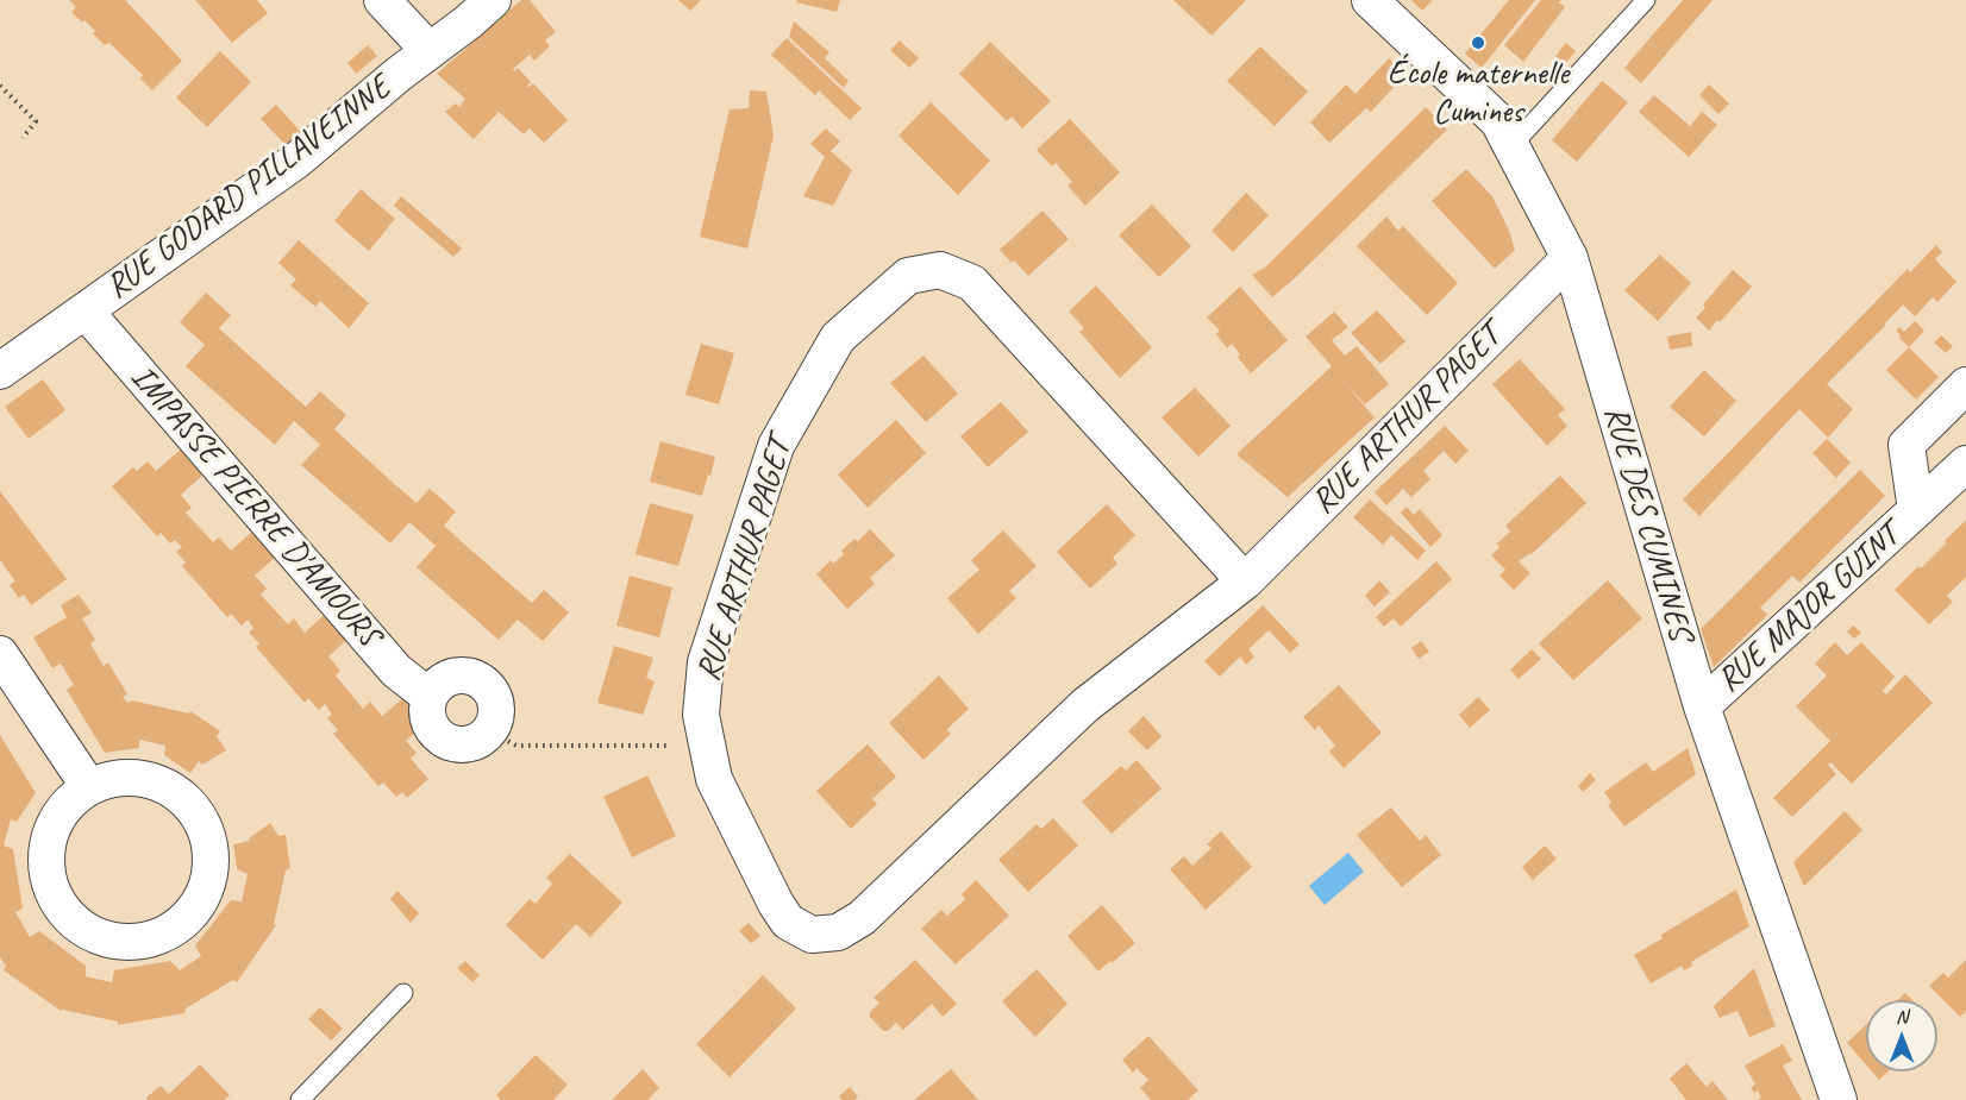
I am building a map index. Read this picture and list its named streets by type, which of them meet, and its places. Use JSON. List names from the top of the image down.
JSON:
{
  "streets": {
    "street": [
      "RUE GODARD PILLAVEINNE",
      "RUE ARTHUR PAGET",
      "IMPASSE PIERRE D'AMOURS",
      "RUE DES CUMINES",
      "RUE MAJOR GUINT"
    ]
  },
  "crossings": [
    ["RUE GODARD PILLAVEINNE", "IMPASSE PIERRE D'AMOURS"],
    ["RUE ARTHUR PAGET", "RUE DES CUMINES"],
    ["RUE DES CUMINES", "RUE MAJOR GUINT"]
  ],
  "places": ["École maternelle Cumines"],
  "north": "top"
}
